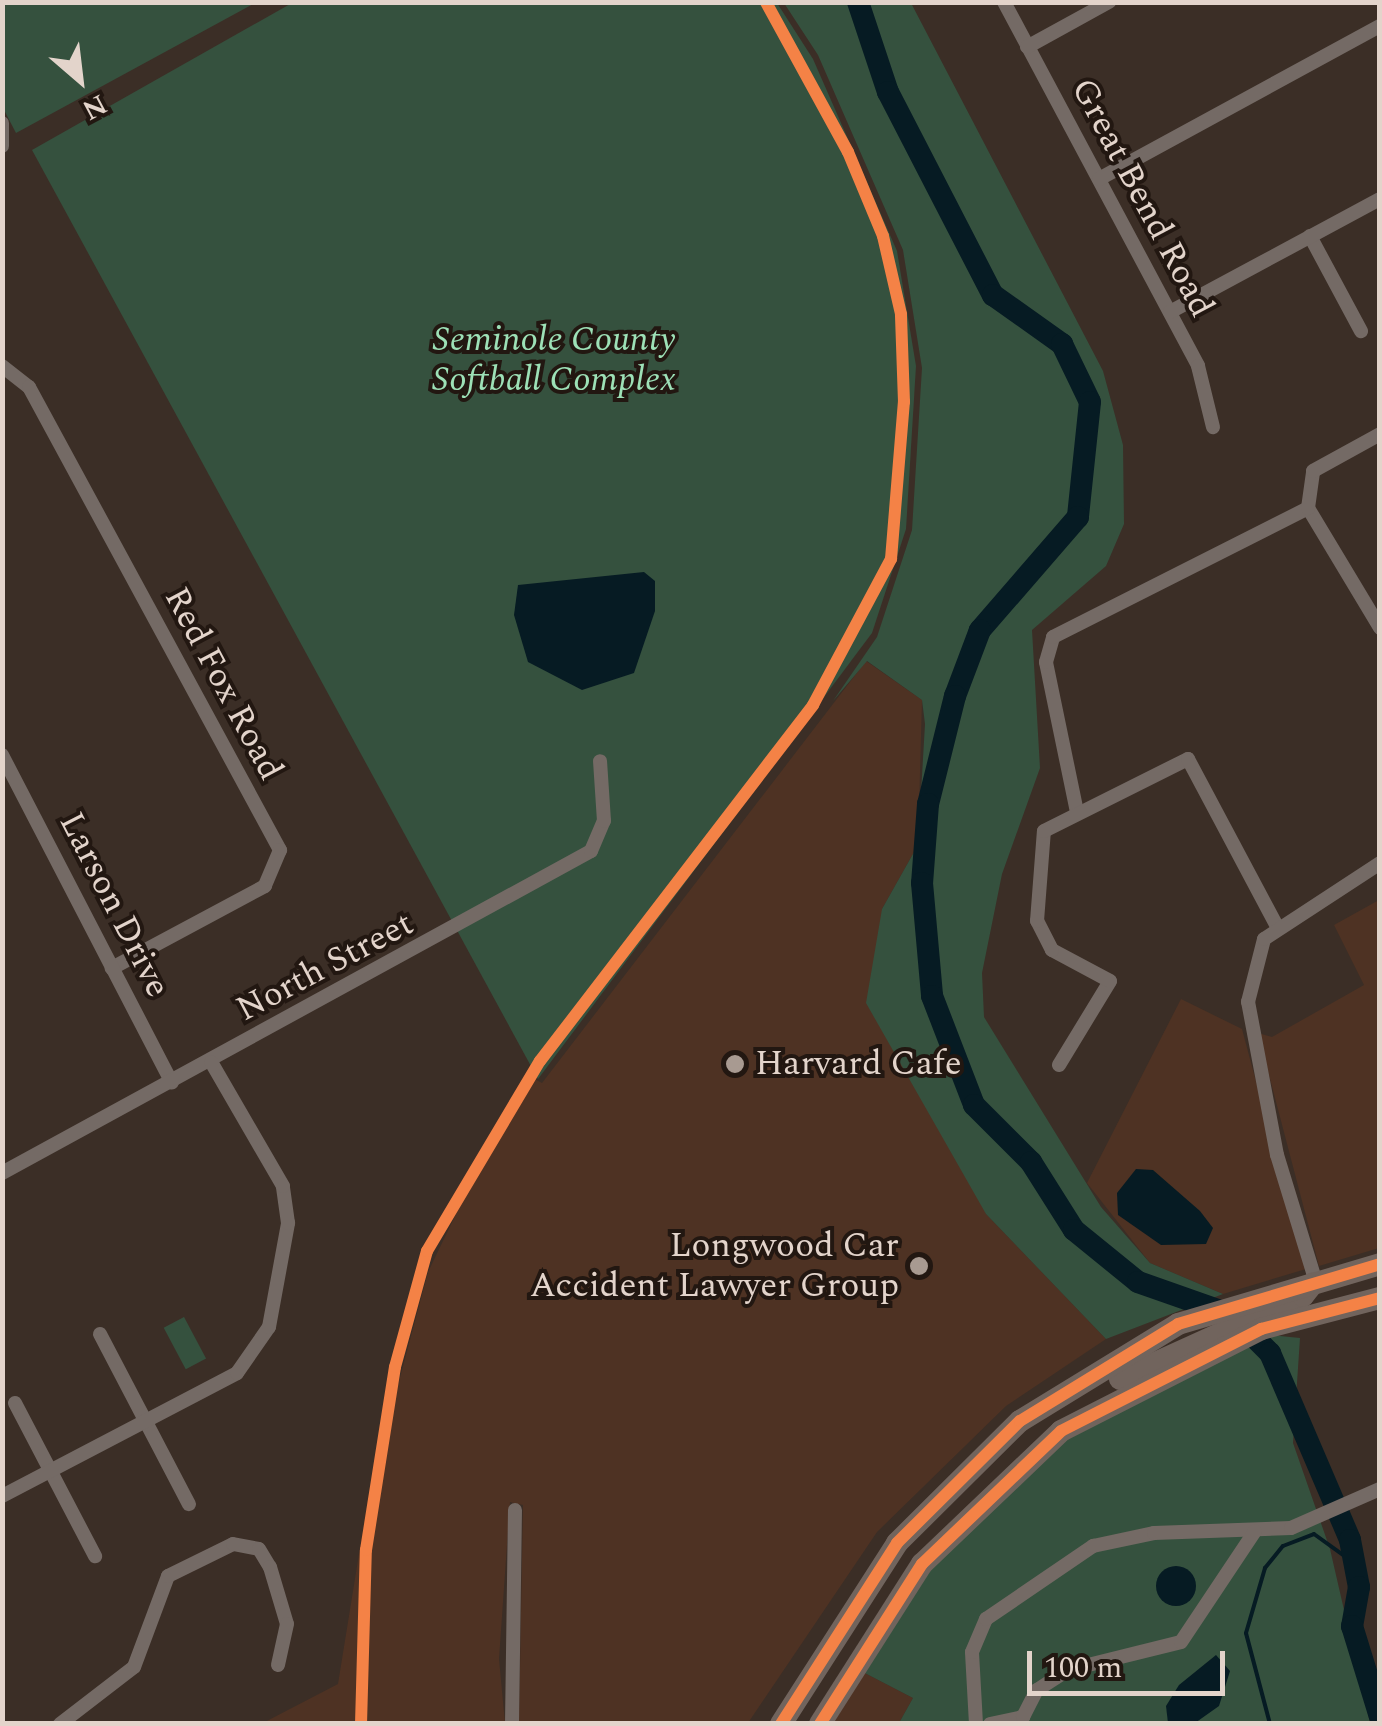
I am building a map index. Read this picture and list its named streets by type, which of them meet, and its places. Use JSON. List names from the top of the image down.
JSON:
{
  "streets": {
    "street": [
      "Great Bend Road",
      "Red Fox Road",
      "Larson Drive",
      "North Street"
    ]
  },
  "crossings": [
    ["Larson Drive", "North Street"]
  ],
  "parks": ["Seminole County Softball Complex"],
  "places": ["Harvard Cafe", "Longwood Car Accident Lawyer Group"],
  "scale_bar": "100 m",
  "north": "bottom right"
}
